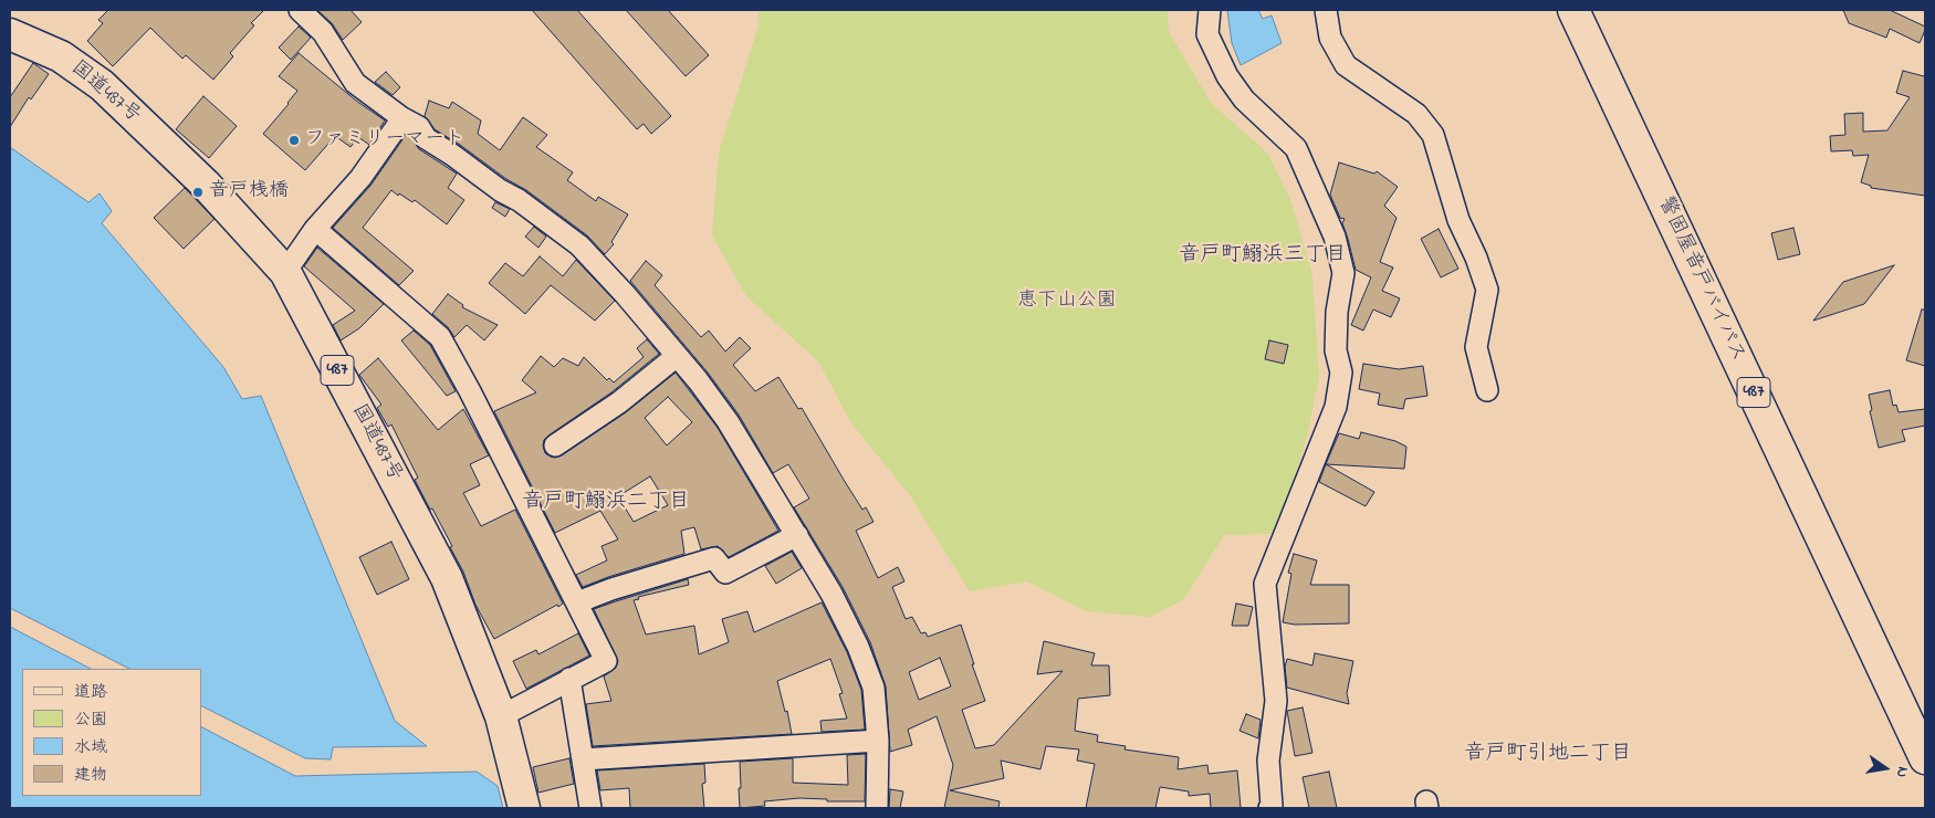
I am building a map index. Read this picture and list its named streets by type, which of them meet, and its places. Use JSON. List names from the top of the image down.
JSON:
{
  "streets": {
    "highway": ["国道487号", "警固屋音戸バイパス", "487"]
  },
  "districts": ["音戸町鰯浜三丁目", "音戸町鰯浜二丁目", "音戸町引地二丁目"],
  "parks": ["恵下山公園"],
  "places": ["ファミリーマート", "音戸桟橋"],
  "legend": [
    "道路",
    "公園",
    "水域",
    "建物"
  ],
  "north": "right"
}
